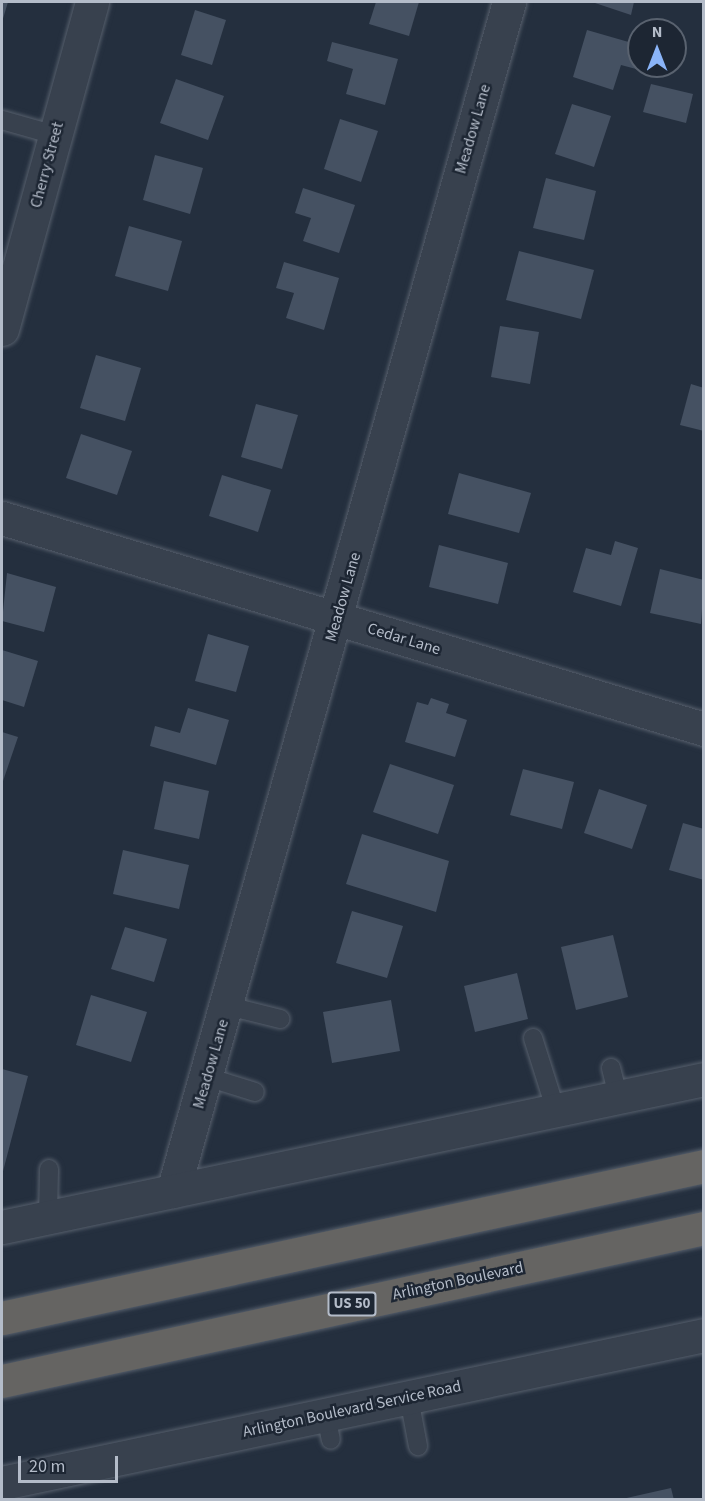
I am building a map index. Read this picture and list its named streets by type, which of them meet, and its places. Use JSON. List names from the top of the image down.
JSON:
{
  "streets": {
    "highway": ["Arlington Boulevard", "US 50"],
    "street": [
      "Meadow Lane",
      "Cherry Street",
      "Cedar Lane",
      "Arlington Boulevard Service Road"
    ]
  },
  "crossings": [
    ["Meadow Lane", "Cedar Lane"]
  ],
  "scale_bar": "20 m",
  "north": "top"
}
